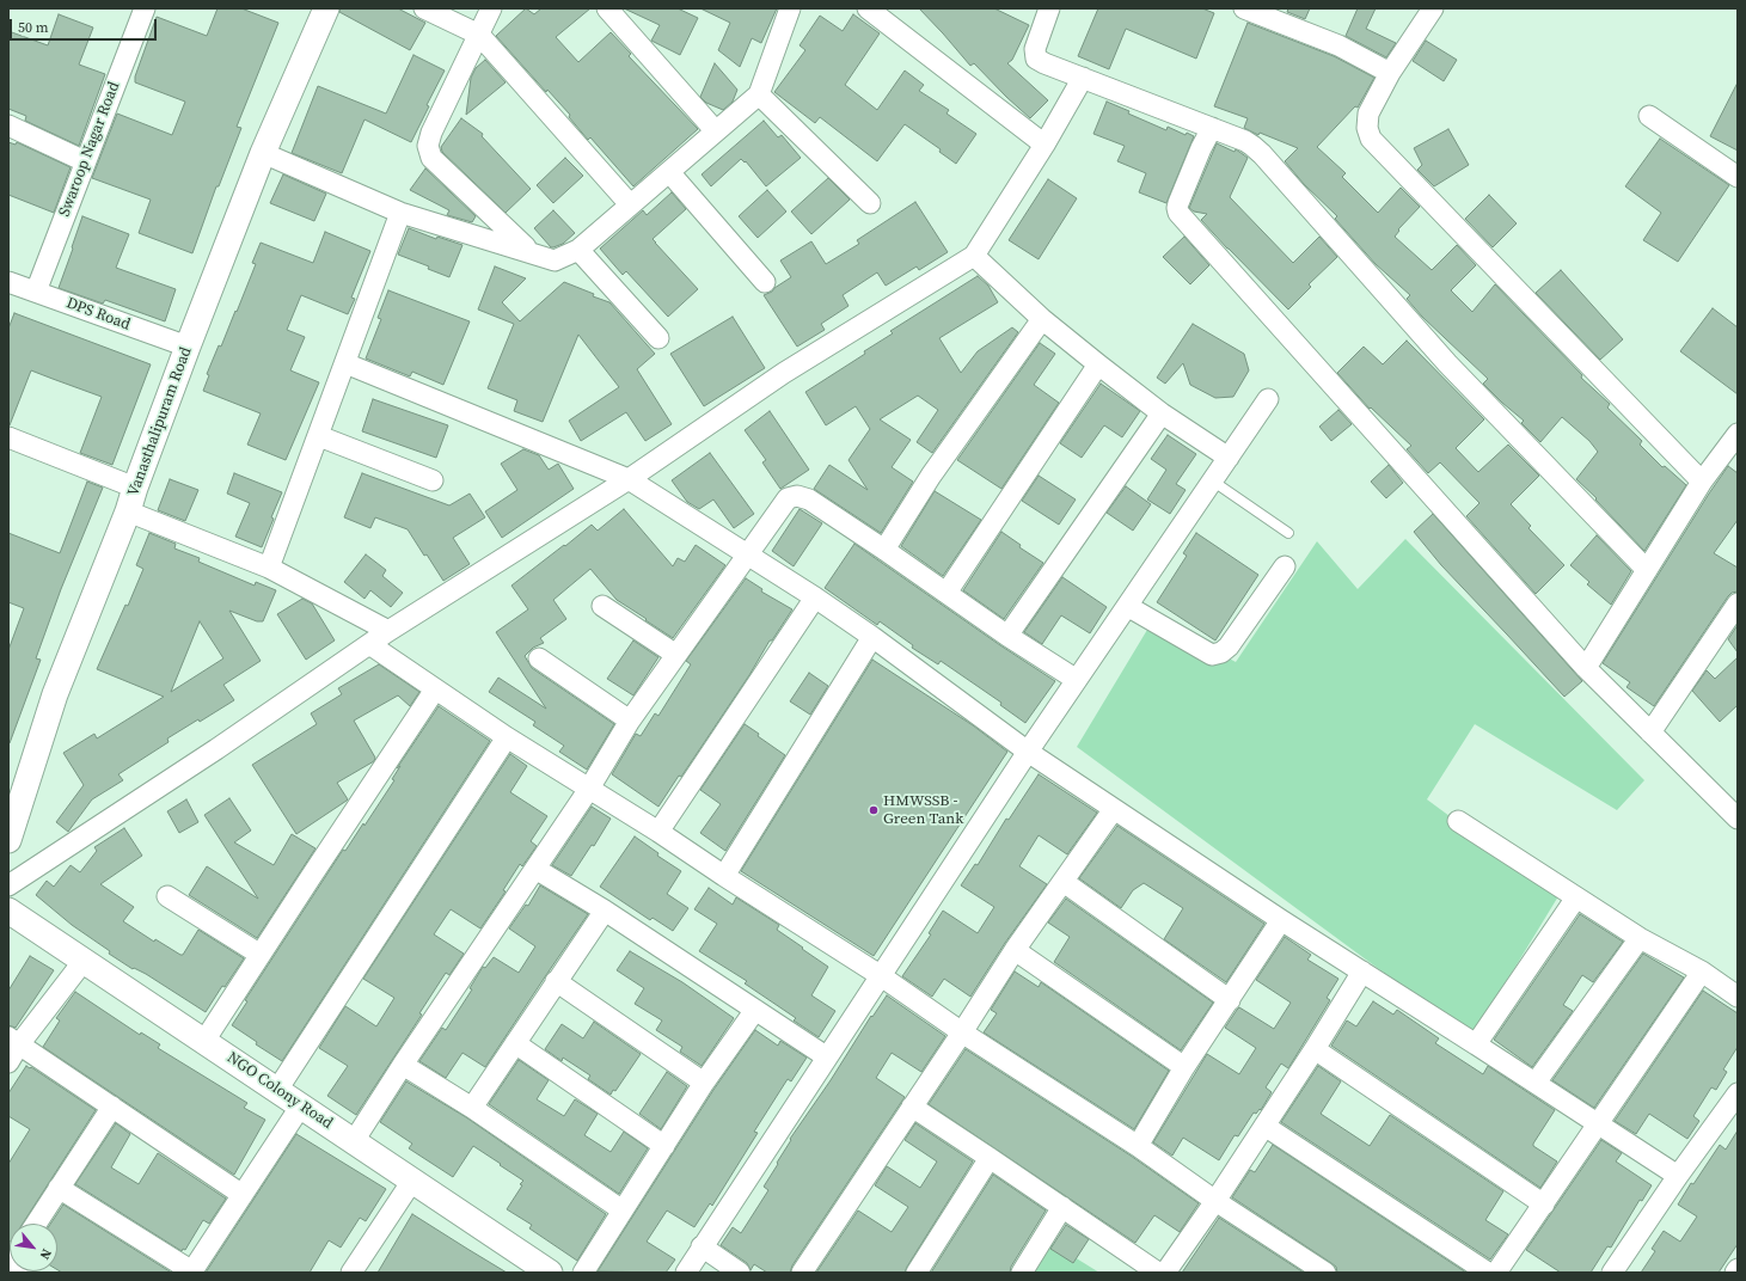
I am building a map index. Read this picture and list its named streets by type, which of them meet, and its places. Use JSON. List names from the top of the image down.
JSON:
{
  "streets": {
    "street": [
      "Swaroop Nagar Road",
      "DPS Road",
      "Vanasthalipuram Road",
      "NGO Colony Road"
    ]
  },
  "crossings": [
    ["Swaroop Nagar Road", "DPS Road"],
    ["DPS Road", "Vanasthalipuram Road"]
  ],
  "places": ["HMWSSB - Green Tank"],
  "scale_bar": "50 m",
  "north": "bottom right"
}
